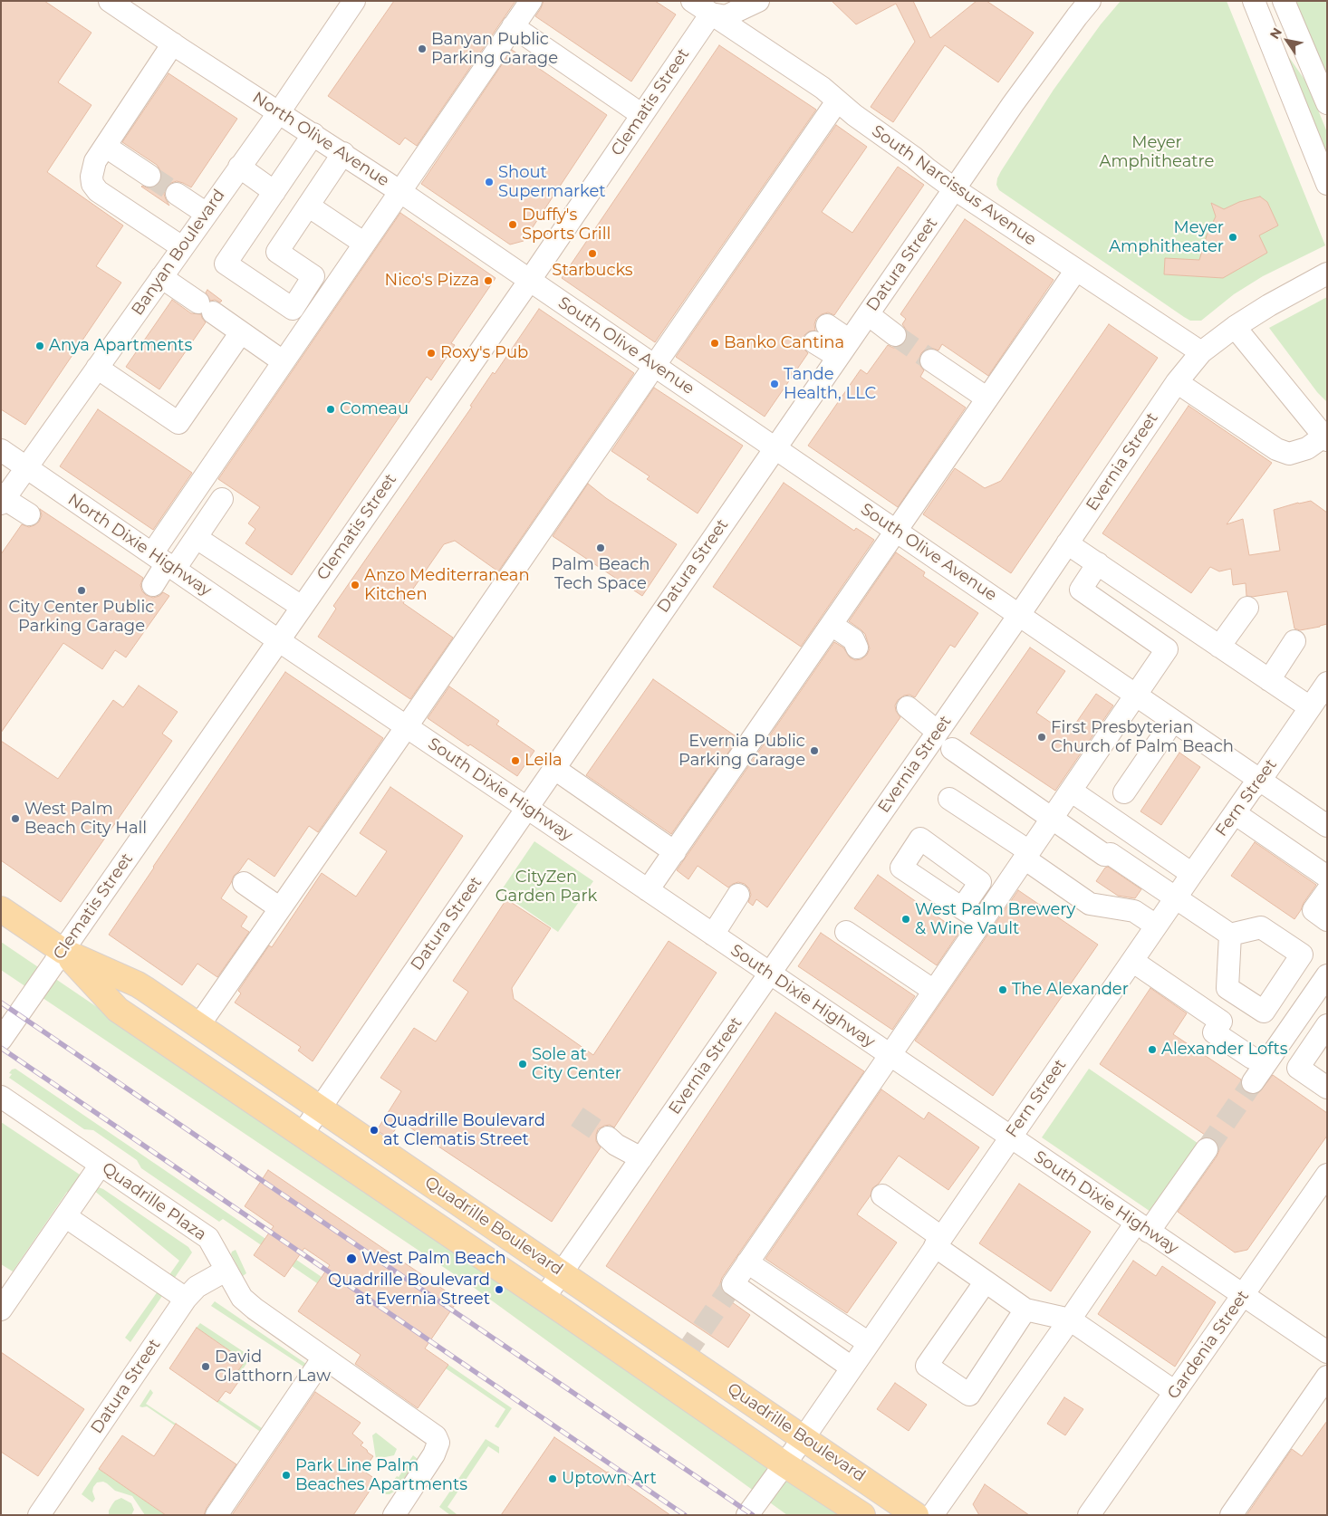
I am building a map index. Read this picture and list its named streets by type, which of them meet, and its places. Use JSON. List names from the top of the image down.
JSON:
{
  "streets": {
    "main road": ["Quadrille Boulevard"],
    "street": [
      "Clematis Street",
      "North Olive Avenue",
      "South Narcissus Avenue",
      "Banyan Boulevard",
      "Datura Street",
      "South Olive Avenue",
      "Evernia Street",
      "North Dixie Highway",
      "South Dixie Highway",
      "Fern Street",
      "Quadrille Plaza",
      "Gardenia Street"
    ]
  },
  "crossings": [
    ["Clematis Street", "North Olive Avenue"],
    ["Clematis Street", "South Narcissus Avenue"],
    ["Clematis Street", "South Olive Avenue"],
    ["Clematis Street", "North Dixie Highway"],
    ["Clematis Street", "South Dixie Highway"],
    ["Clematis Street", "Quadrille Boulevard"],
    ["North Olive Avenue", "Banyan Boulevard"],
    ["North Olive Avenue", "South Olive Avenue"],
    ["South Narcissus Avenue", "Datura Street"],
    ["South Narcissus Avenue", "Evernia Street"],
    ["Banyan Boulevard", "North Dixie Highway"],
    ["Datura Street", "South Olive Avenue"],
    ["Datura Street", "South Dixie Highway"],
    ["Datura Street", "Quadrille Plaza"],
    ["Datura Street", "Quadrille Boulevard"],
    ["South Olive Avenue", "Evernia Street"],
    ["South Olive Avenue", "Fern Street"],
    ["Evernia Street", "South Dixie Highway"],
    ["Evernia Street", "Quadrille Boulevard"],
    ["North Dixie Highway", "South Dixie Highway"],
    ["South Dixie Highway", "Fern Street"],
    ["South Dixie Highway", "Gardenia Street"],
    ["Fern Street", "Quadrille Boulevard"]
  ],
  "parks": ["Meyer Amphitheatre", "CityZen Garden Park"],
  "places": [
    "Banyan Public Parking Garage",
    "Shout Supermarket",
    "Duffy's Sports Grill",
    "Meyer Amphitheater",
    "Starbucks",
    "Nico's Pizza",
    "Banko Cantina",
    "Anya Apartments",
    "Roxy's Pub",
    "Tande Health, LLC",
    "Comeau",
    "Palm Beach Tech Space",
    "Anzo Mediterranean Kitchen",
    "City Center Public Parking Garage",
    "First Presbyterian Church of Palm Beach",
    "Evernia Public Parking Garage",
    "Leila",
    "West Palm Beach City Hall",
    "West Palm Brewery & Wine Vault",
    "The Alexander",
    "Alexander Lofts",
    "Sole at City Center",
    "Quadrille Boulevard at Clematis Street",
    "West Palm Beach",
    "Quadrille Boulevard at Evernia Street",
    "David Glatthorn Law",
    "Park Line Palm Beaches Apartments",
    "Uptown Art"
  ],
  "north": "top left"
}
